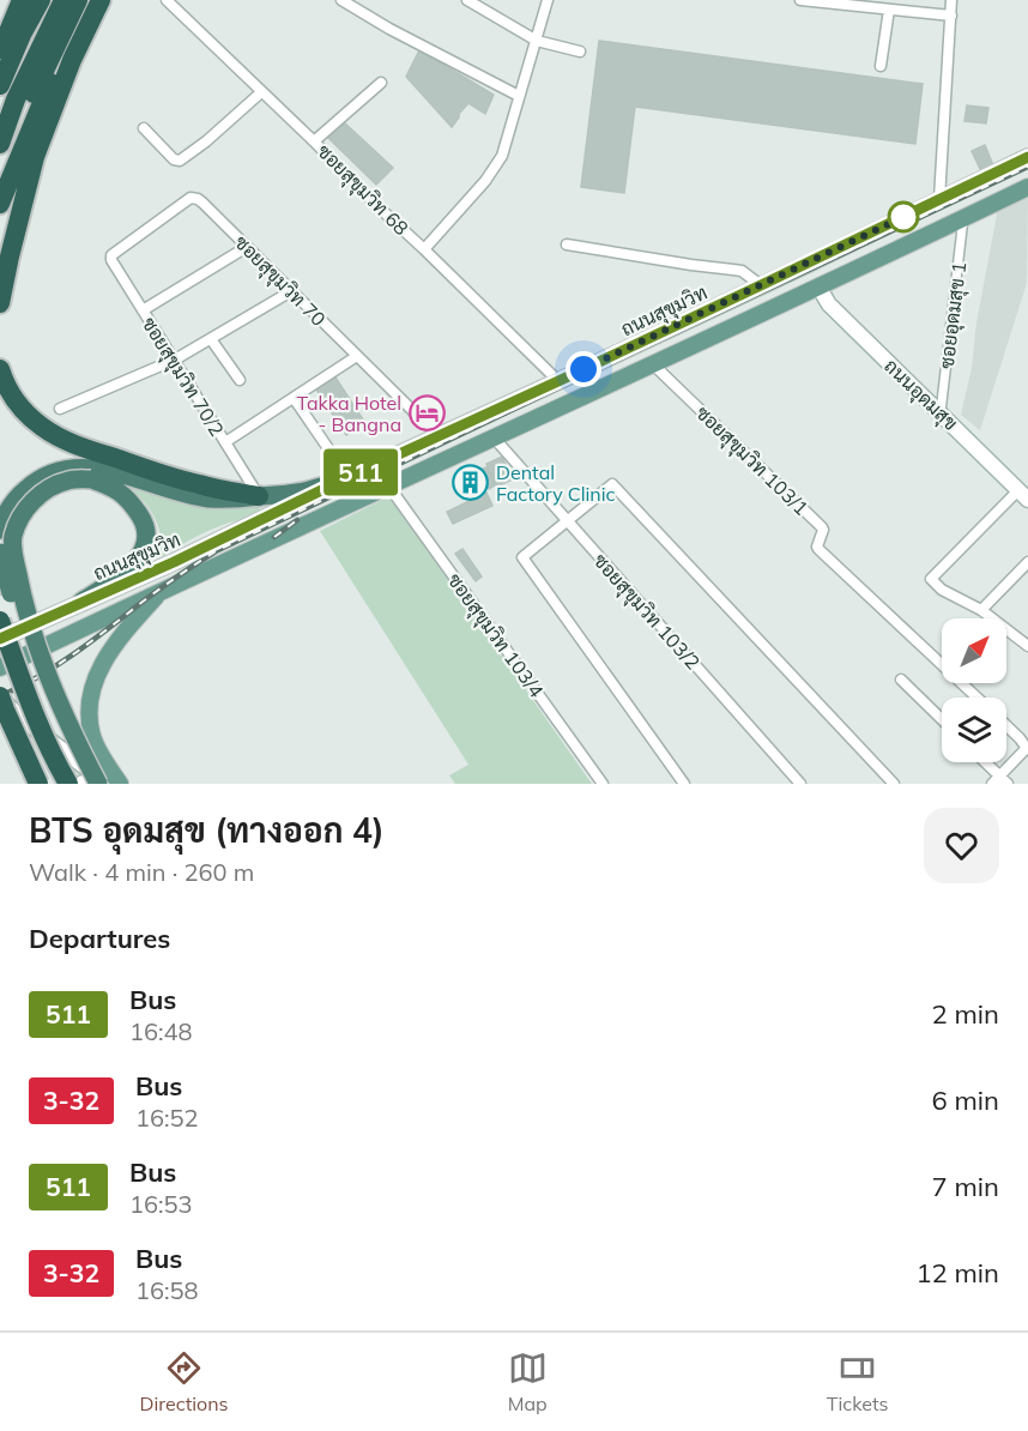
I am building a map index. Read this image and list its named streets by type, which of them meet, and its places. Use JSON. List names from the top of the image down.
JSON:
{
  "streets": {
    "main road": ["ถนนสุขุมวิท", "ถนนอุดมสุข"],
    "street": [
      "ซอยสุขุมวิท 68",
      "ซอยสุขุมวิท 70",
      "ซอยอุดมสุข 1",
      "ซอยสุขุมวิท 70/2",
      "ซอยสุขุมวิท 103/1",
      "ซอยสุขุมวิท 103/2",
      "ซอยสุขุมวิท 103/4"
    ]
  },
  "crossings": [
    ["ซอยสุขุมวิท 68", "ถนนสุขุมวิท"],
    ["ซอยสุขุมวิท 70", "ถนนสุขุมวิท"],
    ["ซอยสุขุมวิท 70", "ซอยสุขุมวิท 70/2"],
    ["ถนนสุขุมวิท", "ซอยอุดมสุข 1"],
    ["ถนนสุขุมวิท", "ถนนอุดมสุข"],
    ["ถนนสุขุมวิท", "ซอยสุขุมวิท 103/1"],
    ["ถนนสุขุมวิท", "ซอยสุขุมวิท 103/2"],
    ["ถนนสุขุมวิท", "ซอยสุขุมวิท 103/4"],
    ["ซอยอุดมสุข 1", "ถนนอุดมสุข"]
  ],
  "places": {
    "hotel": ["Takka Hotel - Bangna"],
    "building": ["Dental Factory Clinic"]
  },
  "lines": ["bus line 511"],
  "north": "top right",
  "page": {
    "on_map": "511",
    "heading": [
      ["BTS อุดมสุข (ทางออก 4)", "Walk · 4 min · 260 m"],
      "Departures"
    ],
    "list": [
      {
        "mark": "511",
        "name": "Bus",
        "note": "16:48",
        "value": "2 min"
      },
      {
        "mark": "3-32",
        "name": "Bus",
        "note": "16:52",
        "value": "6 min"
      },
      {
        "mark": "511",
        "name": "Bus",
        "note": "16:53",
        "value": "7 min"
      },
      {
        "mark": "3-32",
        "name": "Bus",
        "note": "16:58",
        "value": "12 min"
      }
    ],
    "tabs": ["Directions", "Map", "Tickets"]
  }
}
